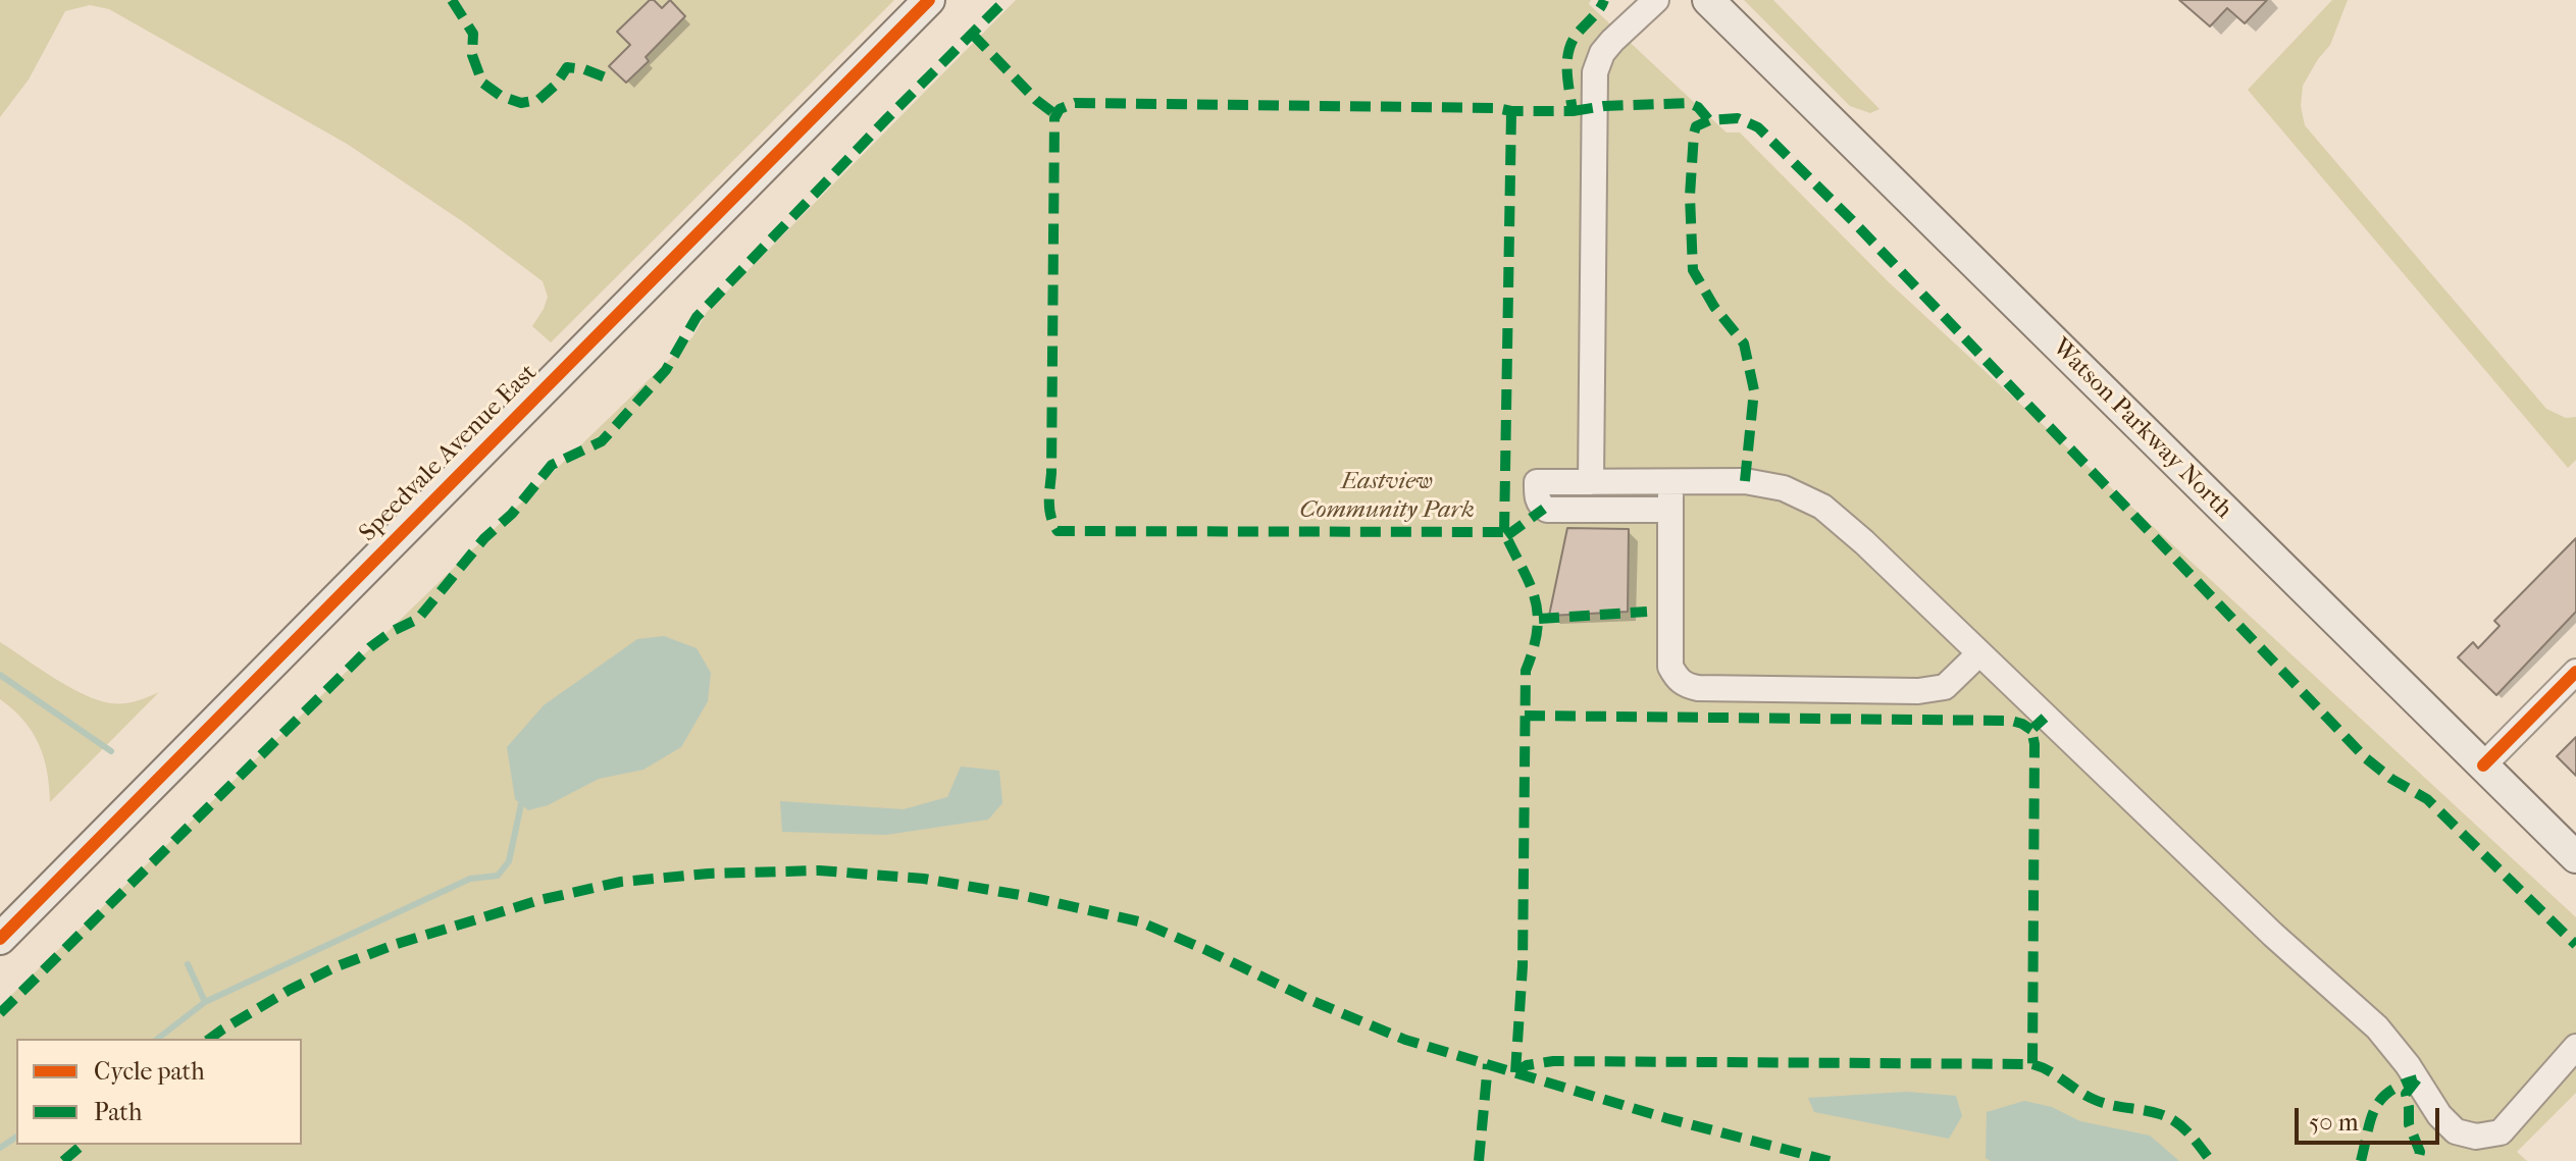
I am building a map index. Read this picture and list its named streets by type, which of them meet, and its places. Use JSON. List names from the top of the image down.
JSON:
{
  "streets": {
    "main road": ["Watson Parkway North", "Speedvale Avenue East"]
  },
  "parks": ["Eastview Community Park"],
  "legend": ["Cycle path", "Path"],
  "scale_bar": "50 m"
}
